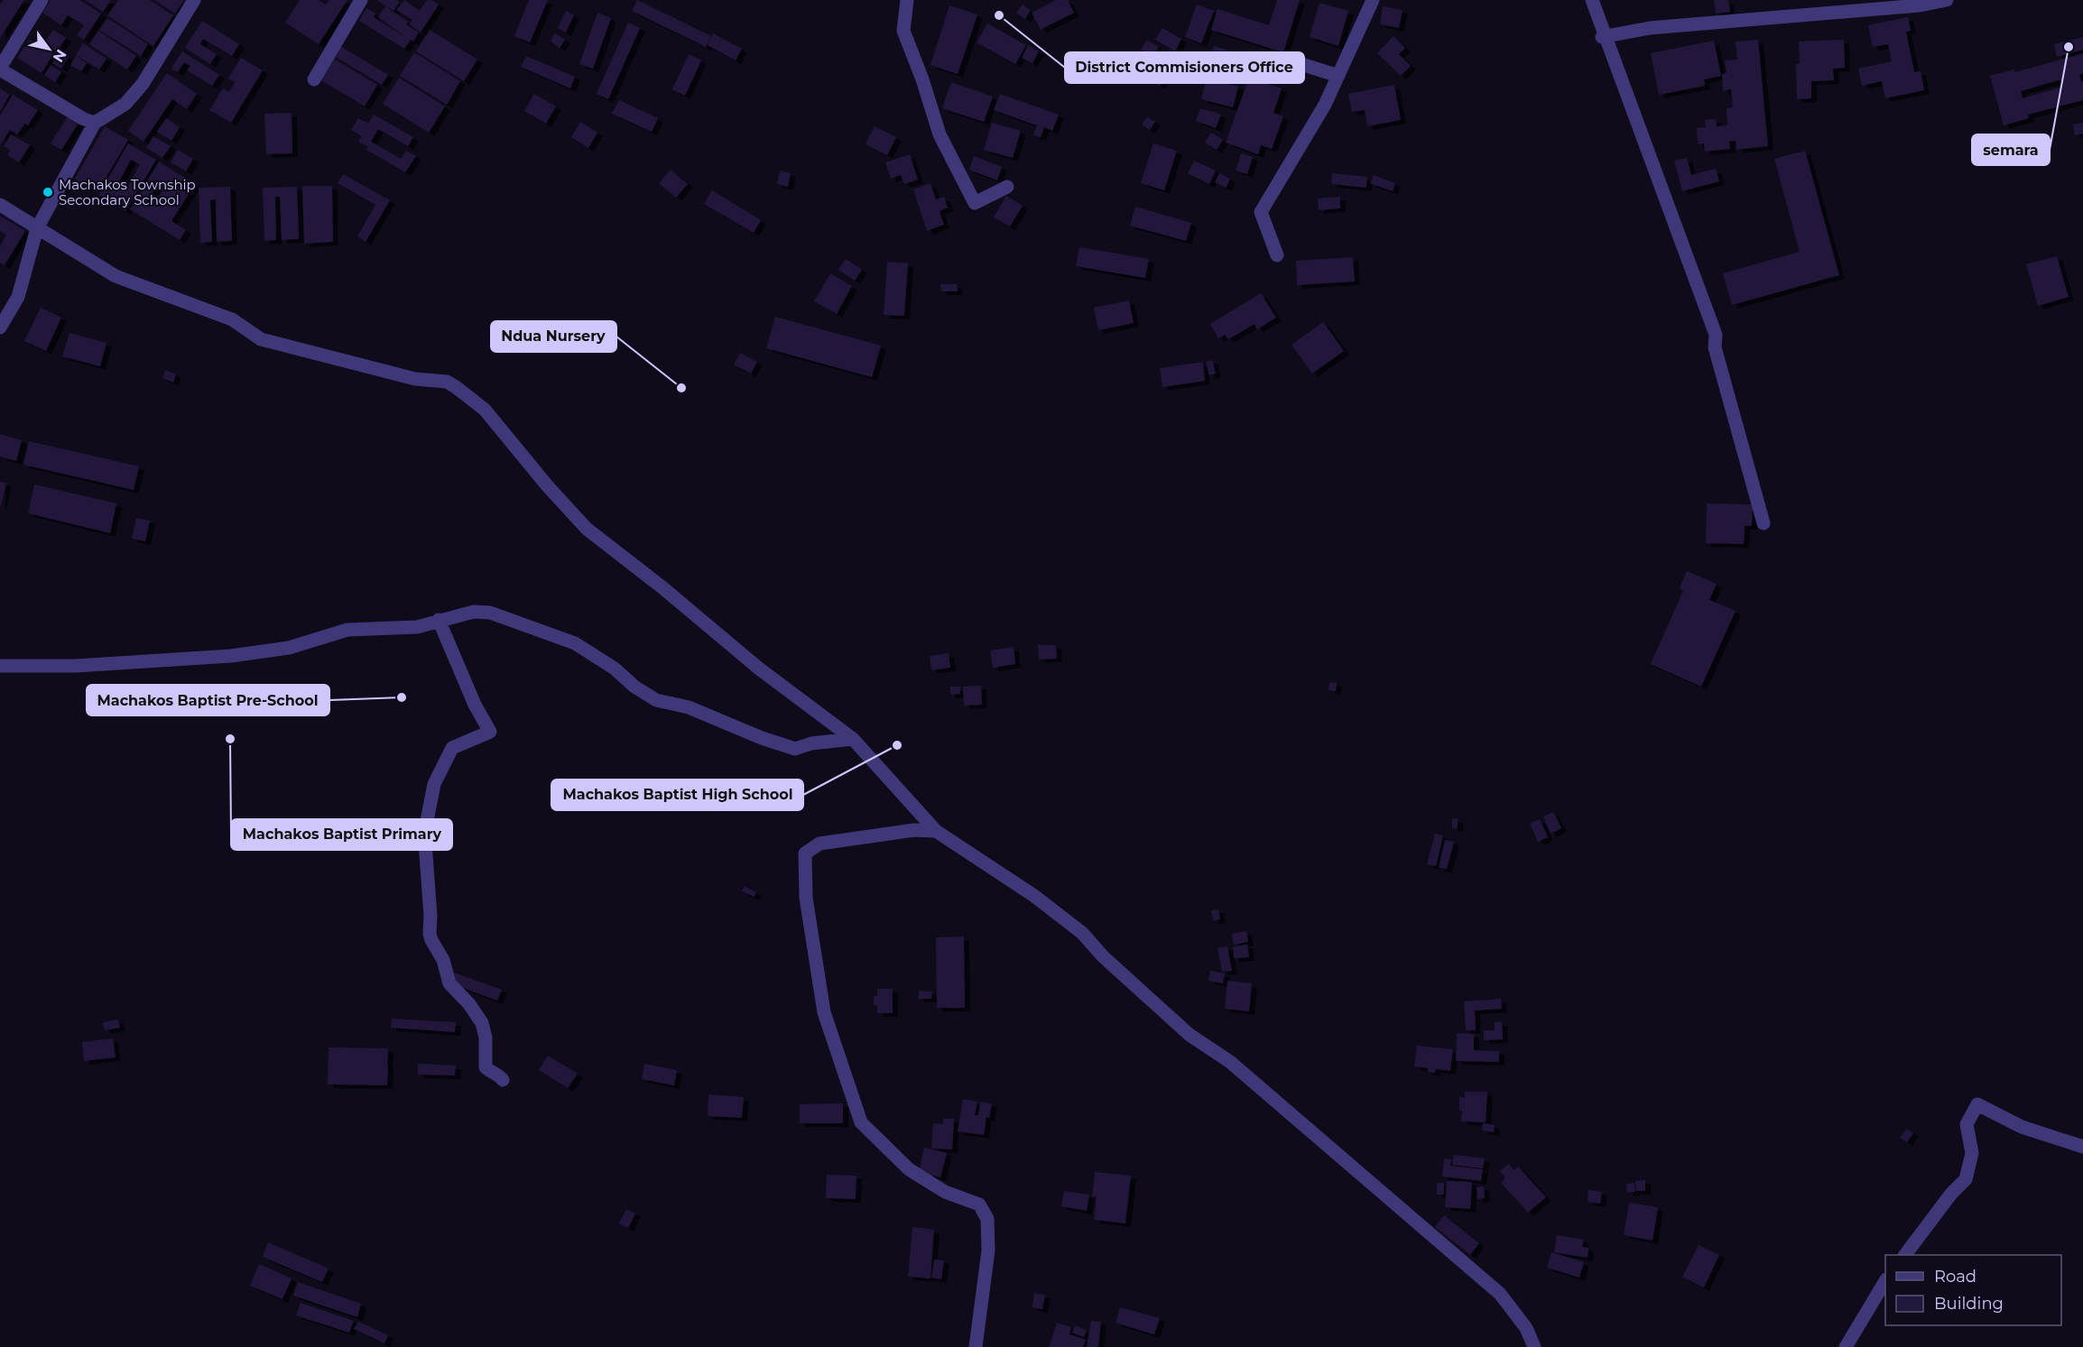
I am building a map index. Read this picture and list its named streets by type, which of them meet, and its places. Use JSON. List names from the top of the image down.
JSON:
{
  "places": [
    "District Commisioners Office",
    "semara",
    "Machakos Township Secondary School",
    "Ndua Nursery",
    "Machakos Baptist Pre-School",
    "Machakos Baptist Primary",
    "Machakos Baptist High School"
  ],
  "legend": ["Road", "Building"],
  "north": "bottom right"
}
